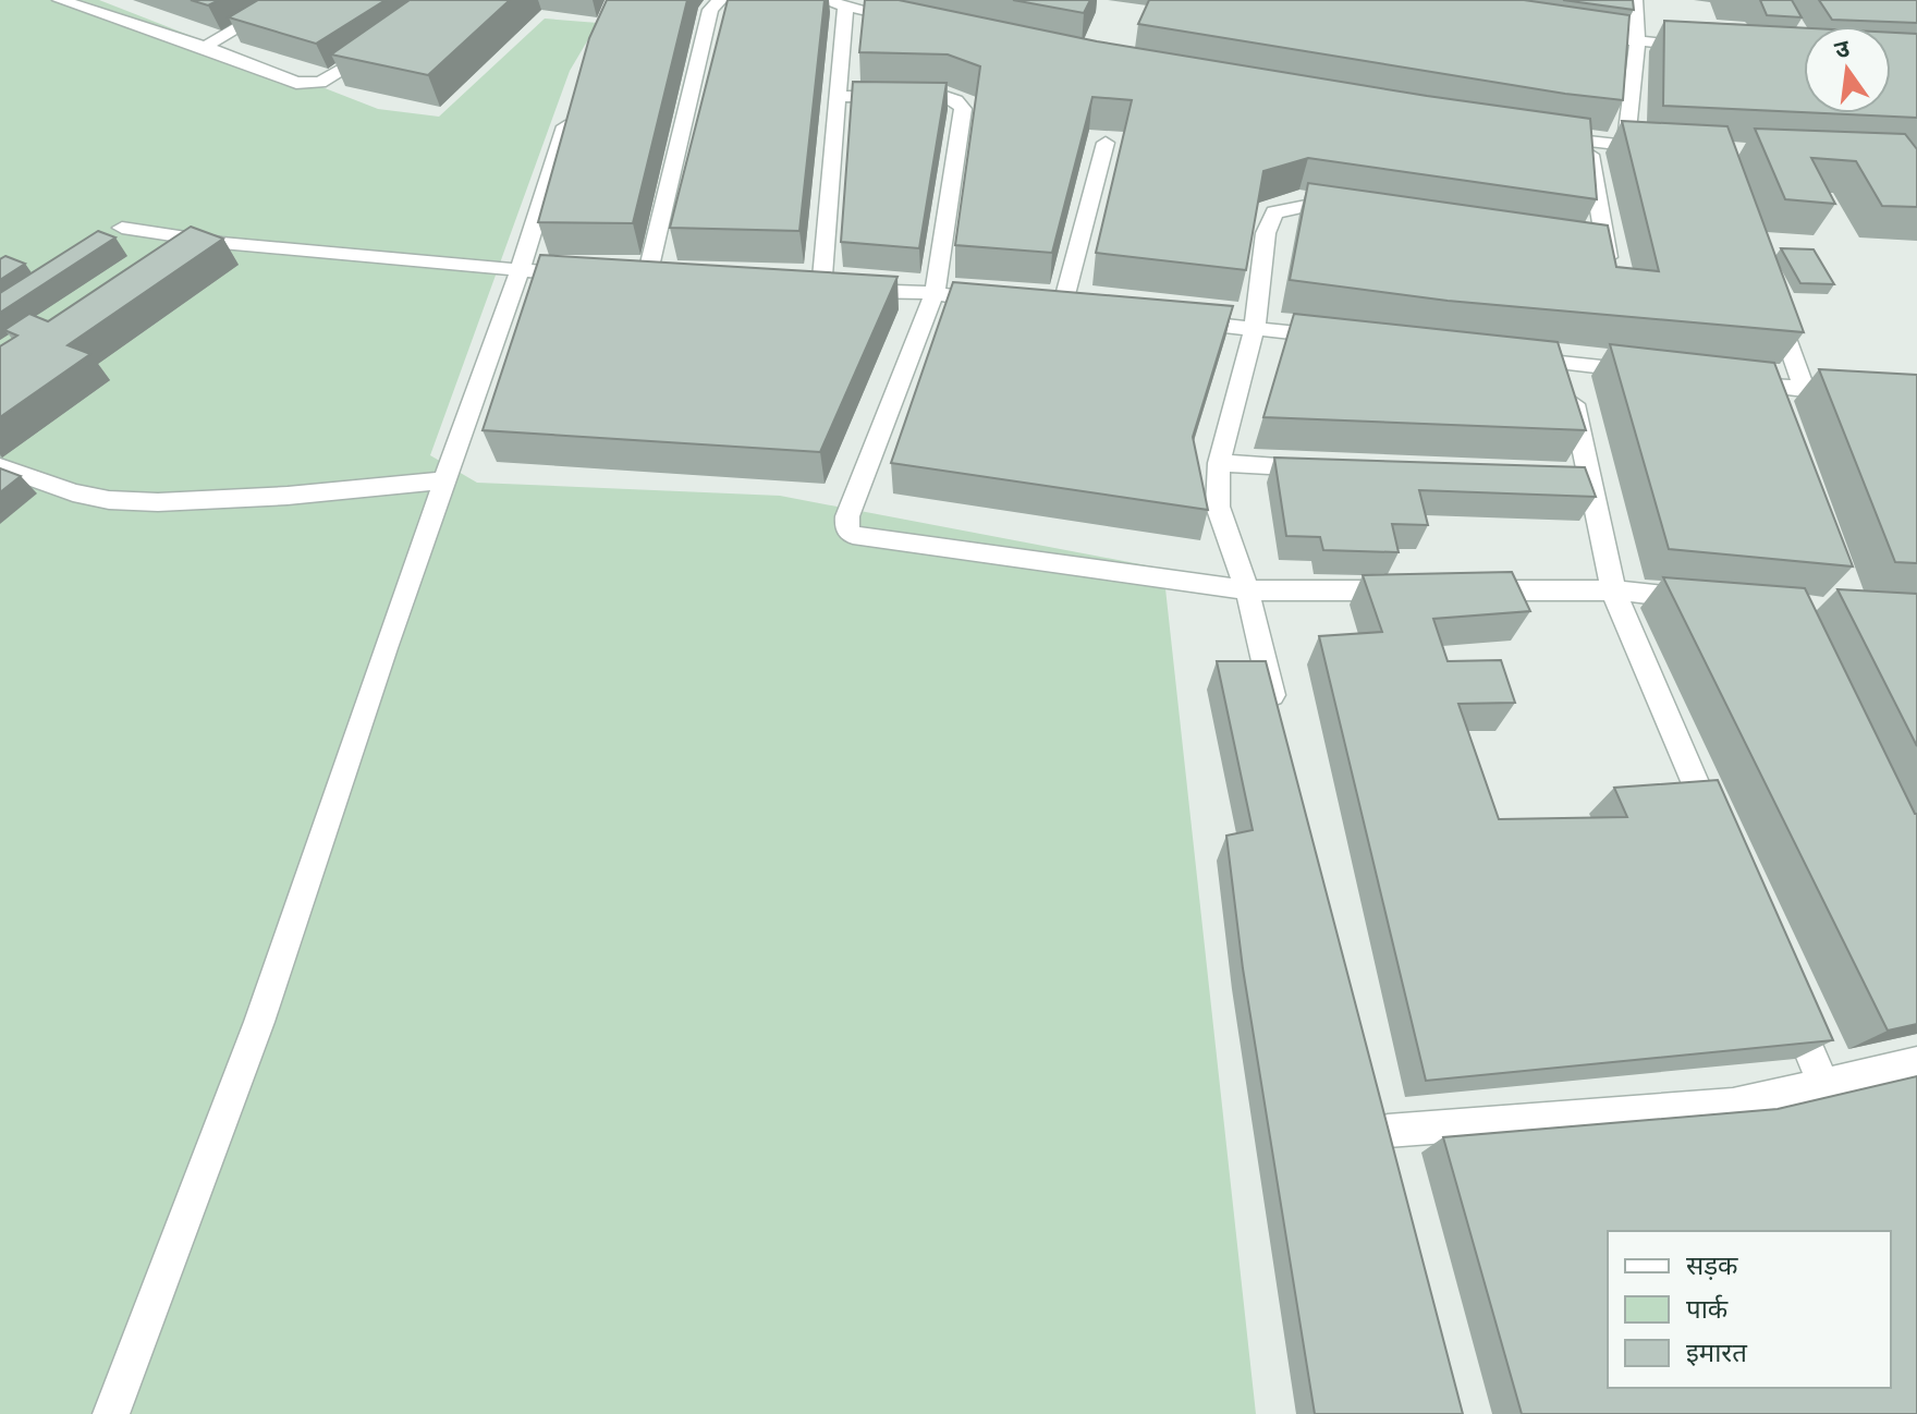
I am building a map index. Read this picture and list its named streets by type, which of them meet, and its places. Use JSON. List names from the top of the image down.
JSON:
{
  "legend": ["सड़क", "पार्क", "इमारत"],
  "north": "top"
}
